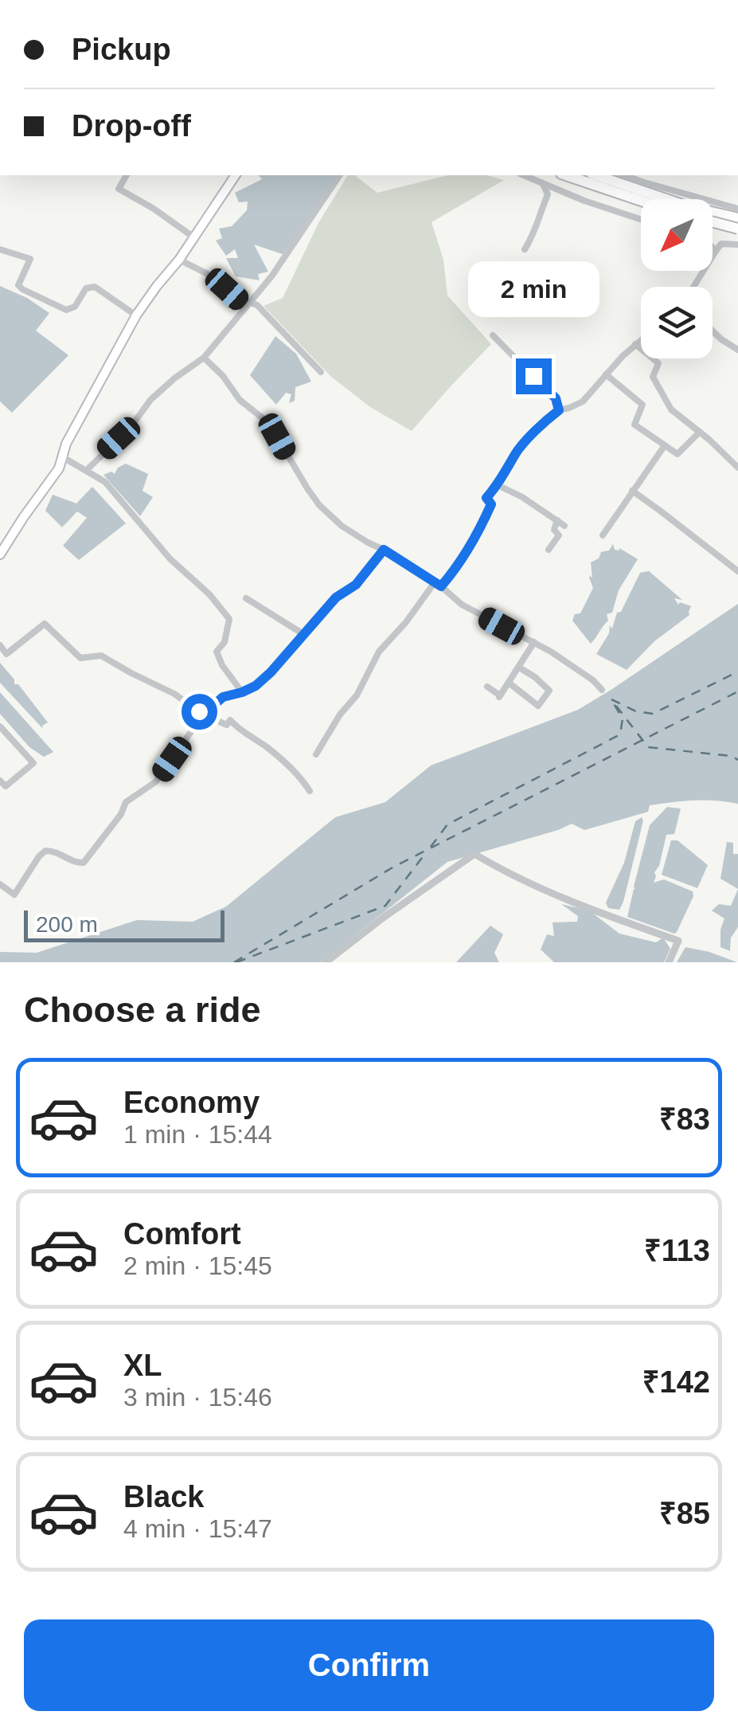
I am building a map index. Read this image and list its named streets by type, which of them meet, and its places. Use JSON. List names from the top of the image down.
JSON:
{
  "scale_bar": "200 m",
  "north": "bottom left",
  "page": {
    "banner": ["Pickup", "Drop-off"],
    "bubble": "2 min",
    "scale": "200 m",
    "heading": "Choose a ride",
    "list": [
      {
        "name": "Economy",
        "note": "1 min · 15:44",
        "value": "₹83"
      },
      {
        "name": "Comfort",
        "note": "2 min · 15:45",
        "value": "₹113"
      },
      {
        "name": "XL",
        "note": "3 min · 15:46",
        "value": "₹142"
      },
      {
        "name": "Black",
        "note": "4 min · 15:47",
        "value": "₹85"
      }
    ],
    "buttons": "Confirm"
  }
}
